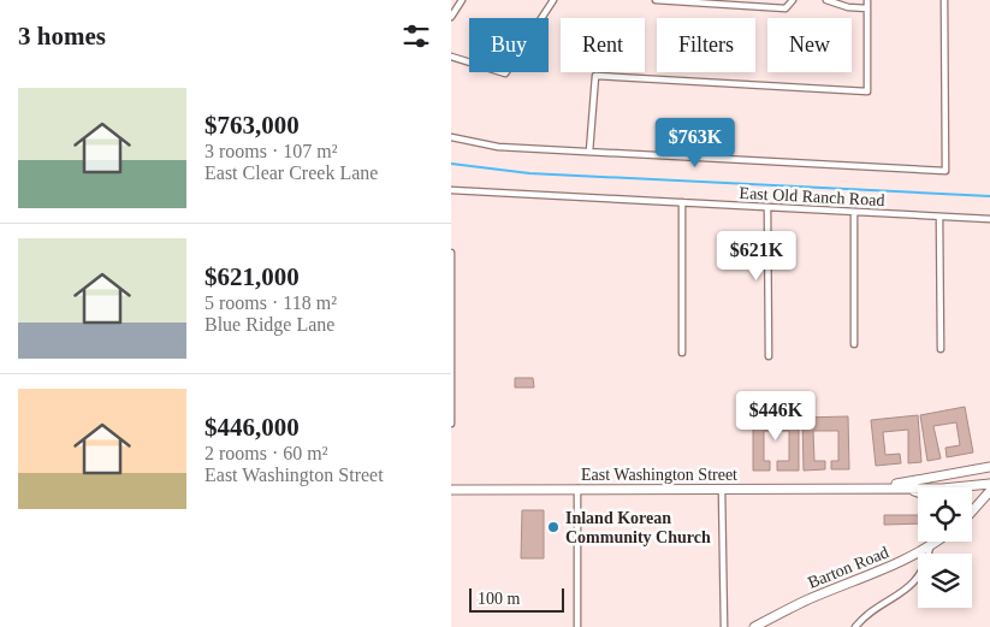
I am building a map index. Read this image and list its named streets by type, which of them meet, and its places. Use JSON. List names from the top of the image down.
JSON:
{
  "streets": {
    "main road": ["East Washington Street", "Barton Road"],
    "street": ["East Old Ranch Road"]
  },
  "places": ["Inland Korean Community Church"],
  "scale_bar": "100 m",
  "page": {
    "heading": "3 homes",
    "chip": [
      "Buy",
      "Rent",
      "Filters",
      "New"
    ],
    "list": [
      {
        "name": "$763,000",
        "note": "3 rooms · 107 m² · East Clear Creek Lane"
      },
      {
        "name": "$621,000",
        "note": "5 rooms · 118 m² · Blue Ridge Lane"
      },
      {
        "name": "$446,000",
        "note": "2 rooms · 60 m² · East Washington Street"
      }
    ],
    "price": ["$763K", "$621K", "$446K"],
    "scale": "100 m"
  }
}
